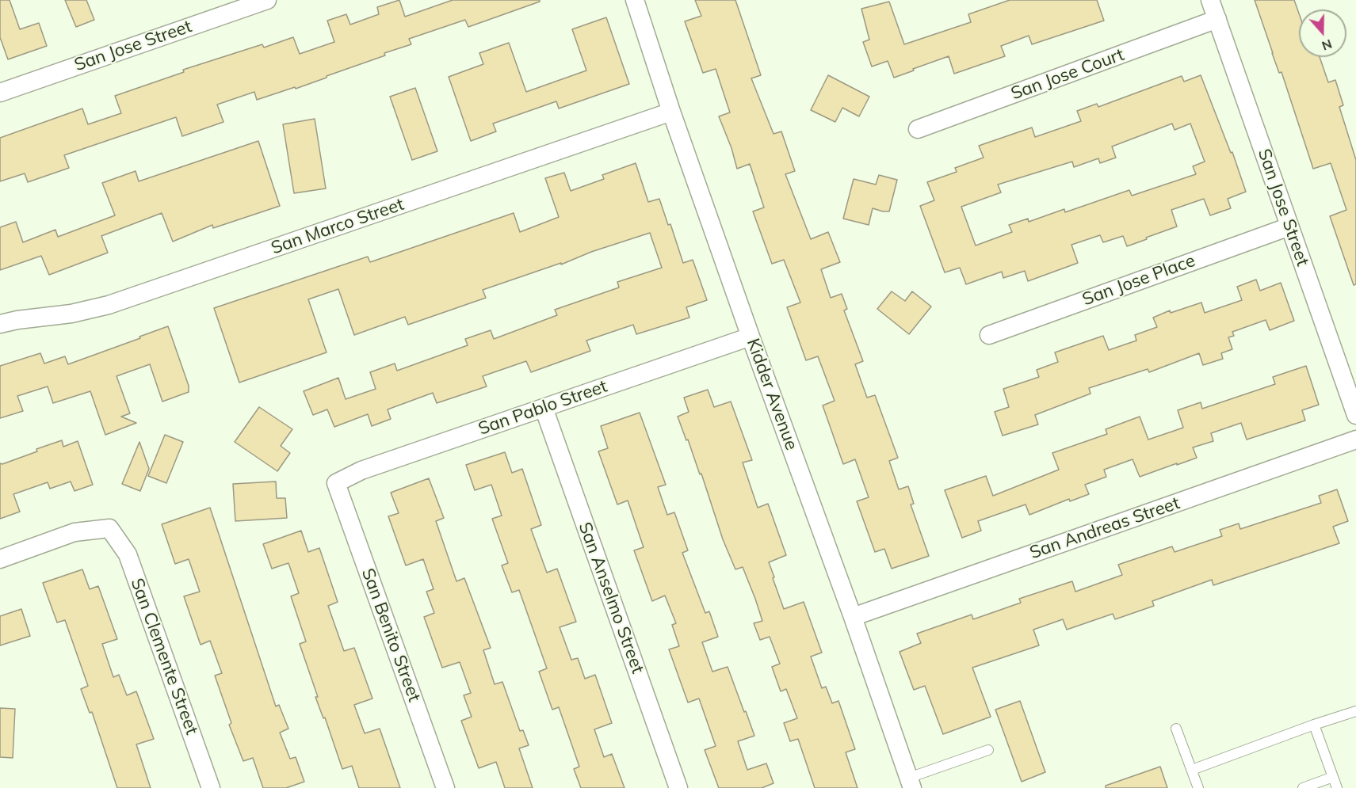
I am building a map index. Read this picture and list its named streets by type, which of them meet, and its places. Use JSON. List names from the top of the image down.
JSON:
{
  "streets": {
    "street": [
      "San Jose Street",
      "San Jose Court",
      "San Marco Street",
      "San Jose Place",
      "Kidder Avenue",
      "San Pablo Street",
      "San Andreas Street",
      "San Anselmo Street",
      "San Benito Street",
      "San Clemente Street"
    ]
  },
  "crossings": [
    ["San Jose Street", "San Jose Court"],
    ["San Jose Street", "San Jose Place"],
    ["San Marco Street", "Kidder Avenue"],
    ["Kidder Avenue", "San Pablo Street"],
    ["Kidder Avenue", "San Andreas Street"],
    ["San Pablo Street", "San Anselmo Street"],
    ["San Pablo Street", "San Benito Street"]
  ],
  "north": "bottom"
}
